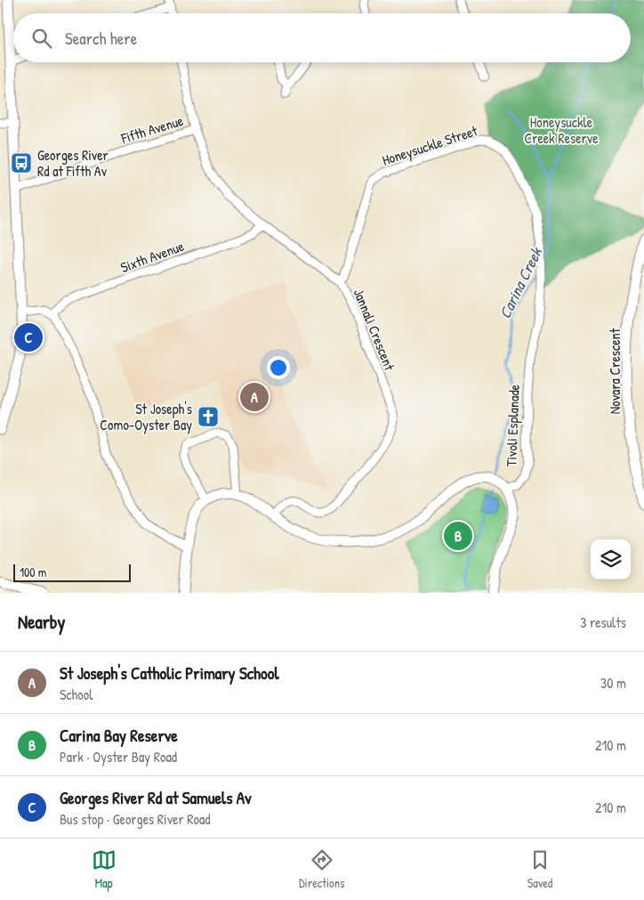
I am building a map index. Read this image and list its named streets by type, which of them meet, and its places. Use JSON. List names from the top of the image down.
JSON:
{
  "streets": {
    "street": [
      "Fifth Avenue",
      "Honeysuckle Street",
      "Sixth Avenue",
      "Jannali Crescent",
      "Novara Crescent",
      "Tivoli Esplanade"
    ]
  },
  "crossings": [
    ["Fifth Avenue", "Jannali Crescent"],
    ["Honeysuckle Street", "Jannali Crescent"],
    ["Honeysuckle Street", "Tivoli Esplanade"],
    ["Sixth Avenue", "Jannali Crescent"]
  ],
  "water": ["Carina Creek"],
  "parks": ["Honeysuckle Creek Reserve"],
  "places": {
    "bus stop": ["Georges River Rd at Fifth Av"],
    "church": ["St Joseph's Como-Oyster Bay"]
  },
  "scale_bar": "100 m",
  "page": {
    "search": "Search here",
    "pins": ["C", "A", "B"],
    "scale": "100 m",
    "heading": ["Nearby", "3 results"],
    "list": [
      {
        "mark": "A",
        "name": "St Joseph's Catholic Primary School",
        "note": "School",
        "value": "30 m"
      },
      {
        "mark": "B",
        "name": "Carina Bay Reserve",
        "note": "Park · Oyster Bay Road",
        "value": "210 m"
      },
      {
        "mark": "C",
        "name": "Georges River Rd at Samuels Av",
        "note": "Bus stop · Georges River Road",
        "value": "210 m"
      }
    ],
    "nav": ["Map", "Directions", "Saved"]
  }
}
